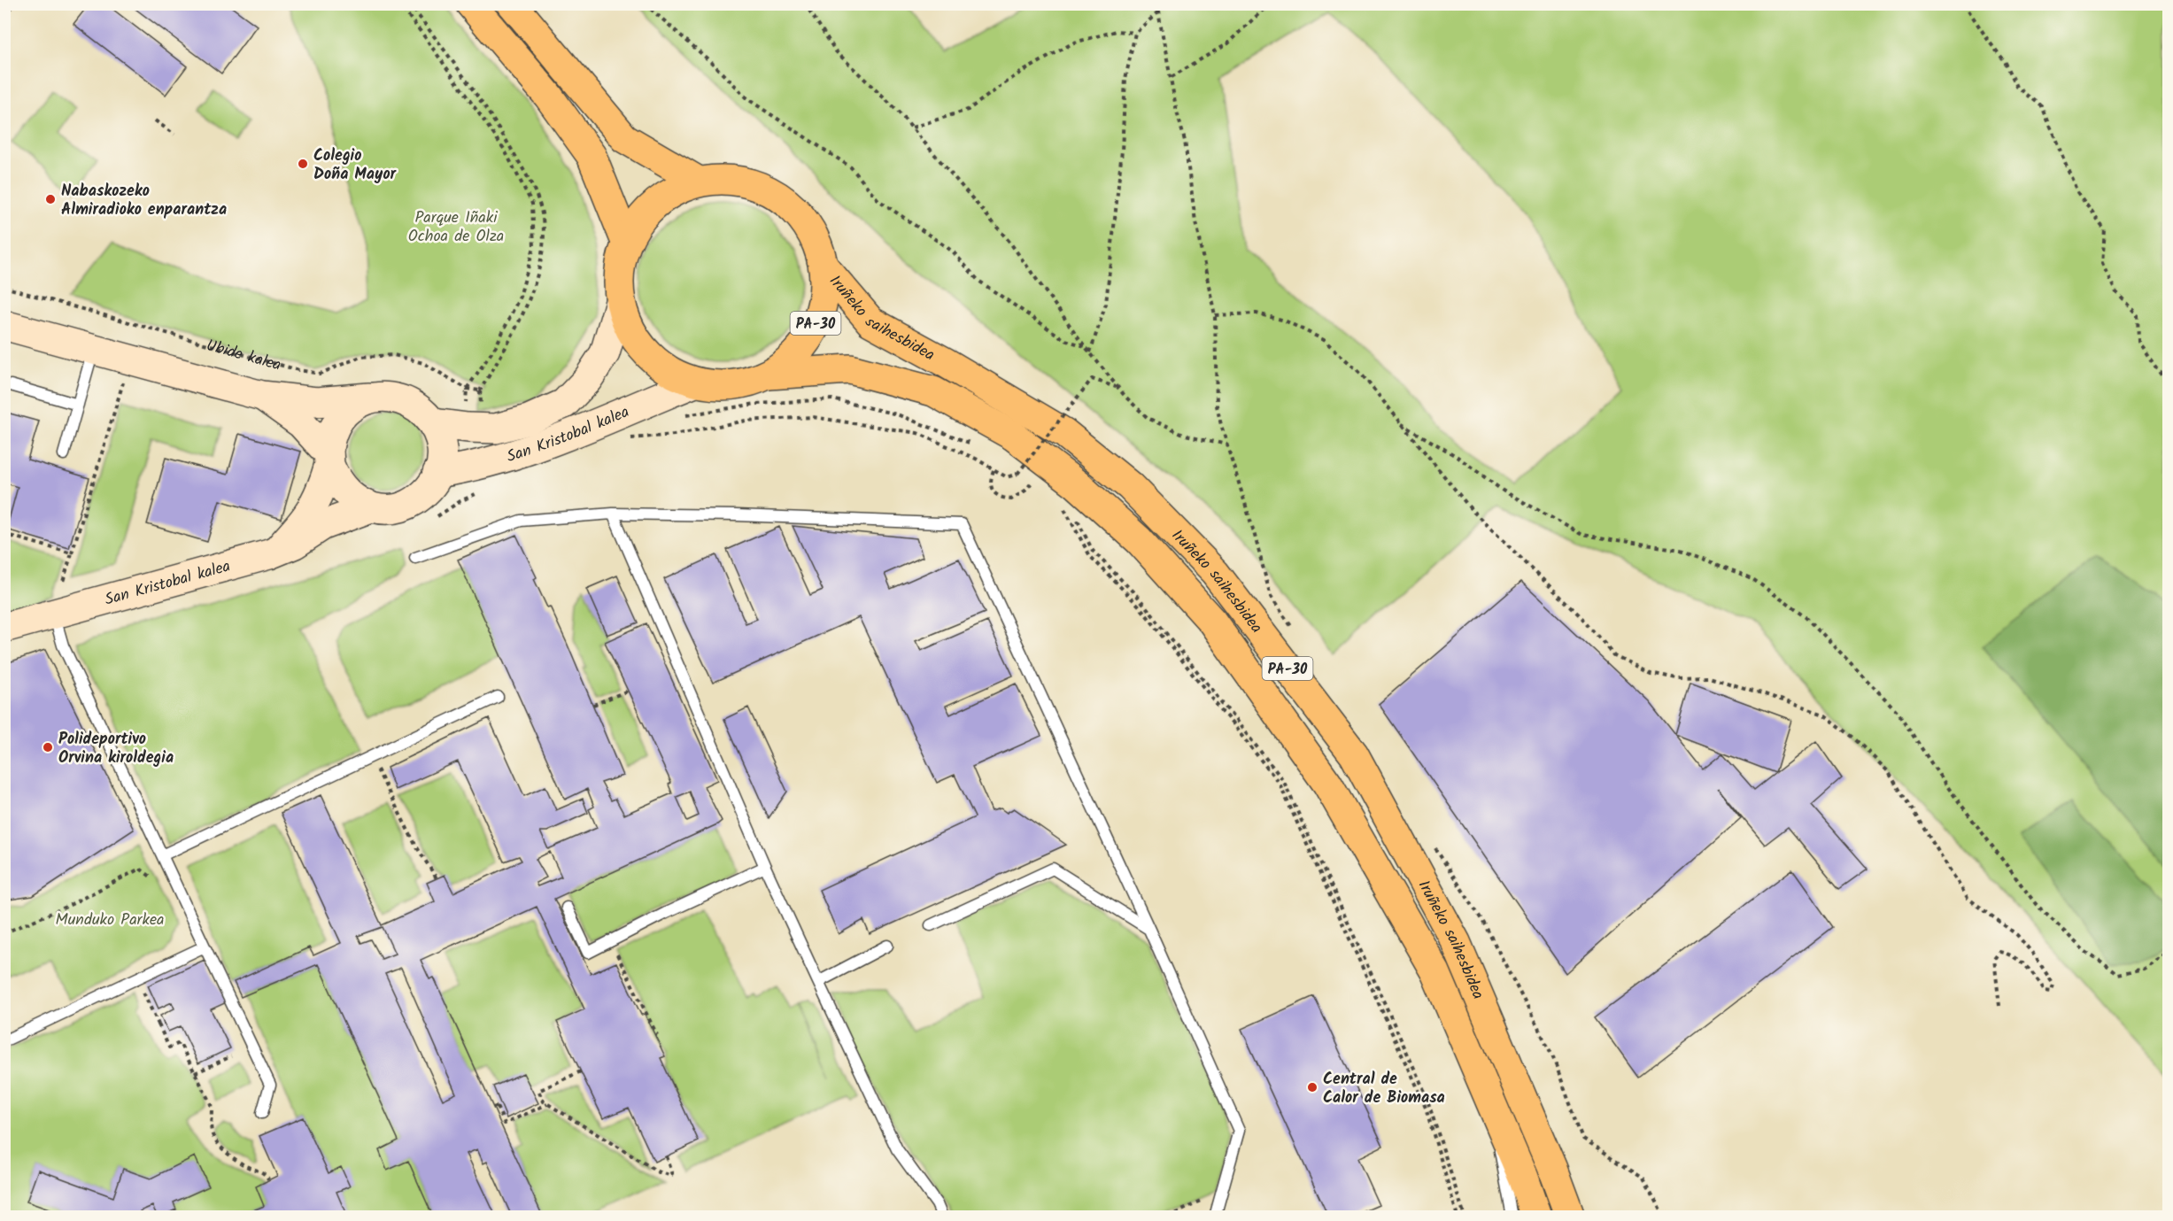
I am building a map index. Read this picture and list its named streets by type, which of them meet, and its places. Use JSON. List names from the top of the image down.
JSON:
{
  "streets": {
    "highway": ["Iruñeko saihesbidea", "PA-30"],
    "main road": ["Ubide kalea", "San Kristobal kalea"]
  },
  "crossings": [
    ["Iruñeko saihesbidea", "PA-30"],
    ["PA-30", "San Kristobal kalea"],
    ["Ubide kalea", "San Kristobal kalea"]
  ],
  "parks": ["Parque Iñaki Ochoa de Olza", "Munduko Parkea"],
  "places": [
    "Colegio Doña Mayor",
    "Nabaskozeko Almiradioko enparantza",
    "Polideportivo Orvina kiroldegia",
    "Central de Calor de Biomasa"
  ]
}
